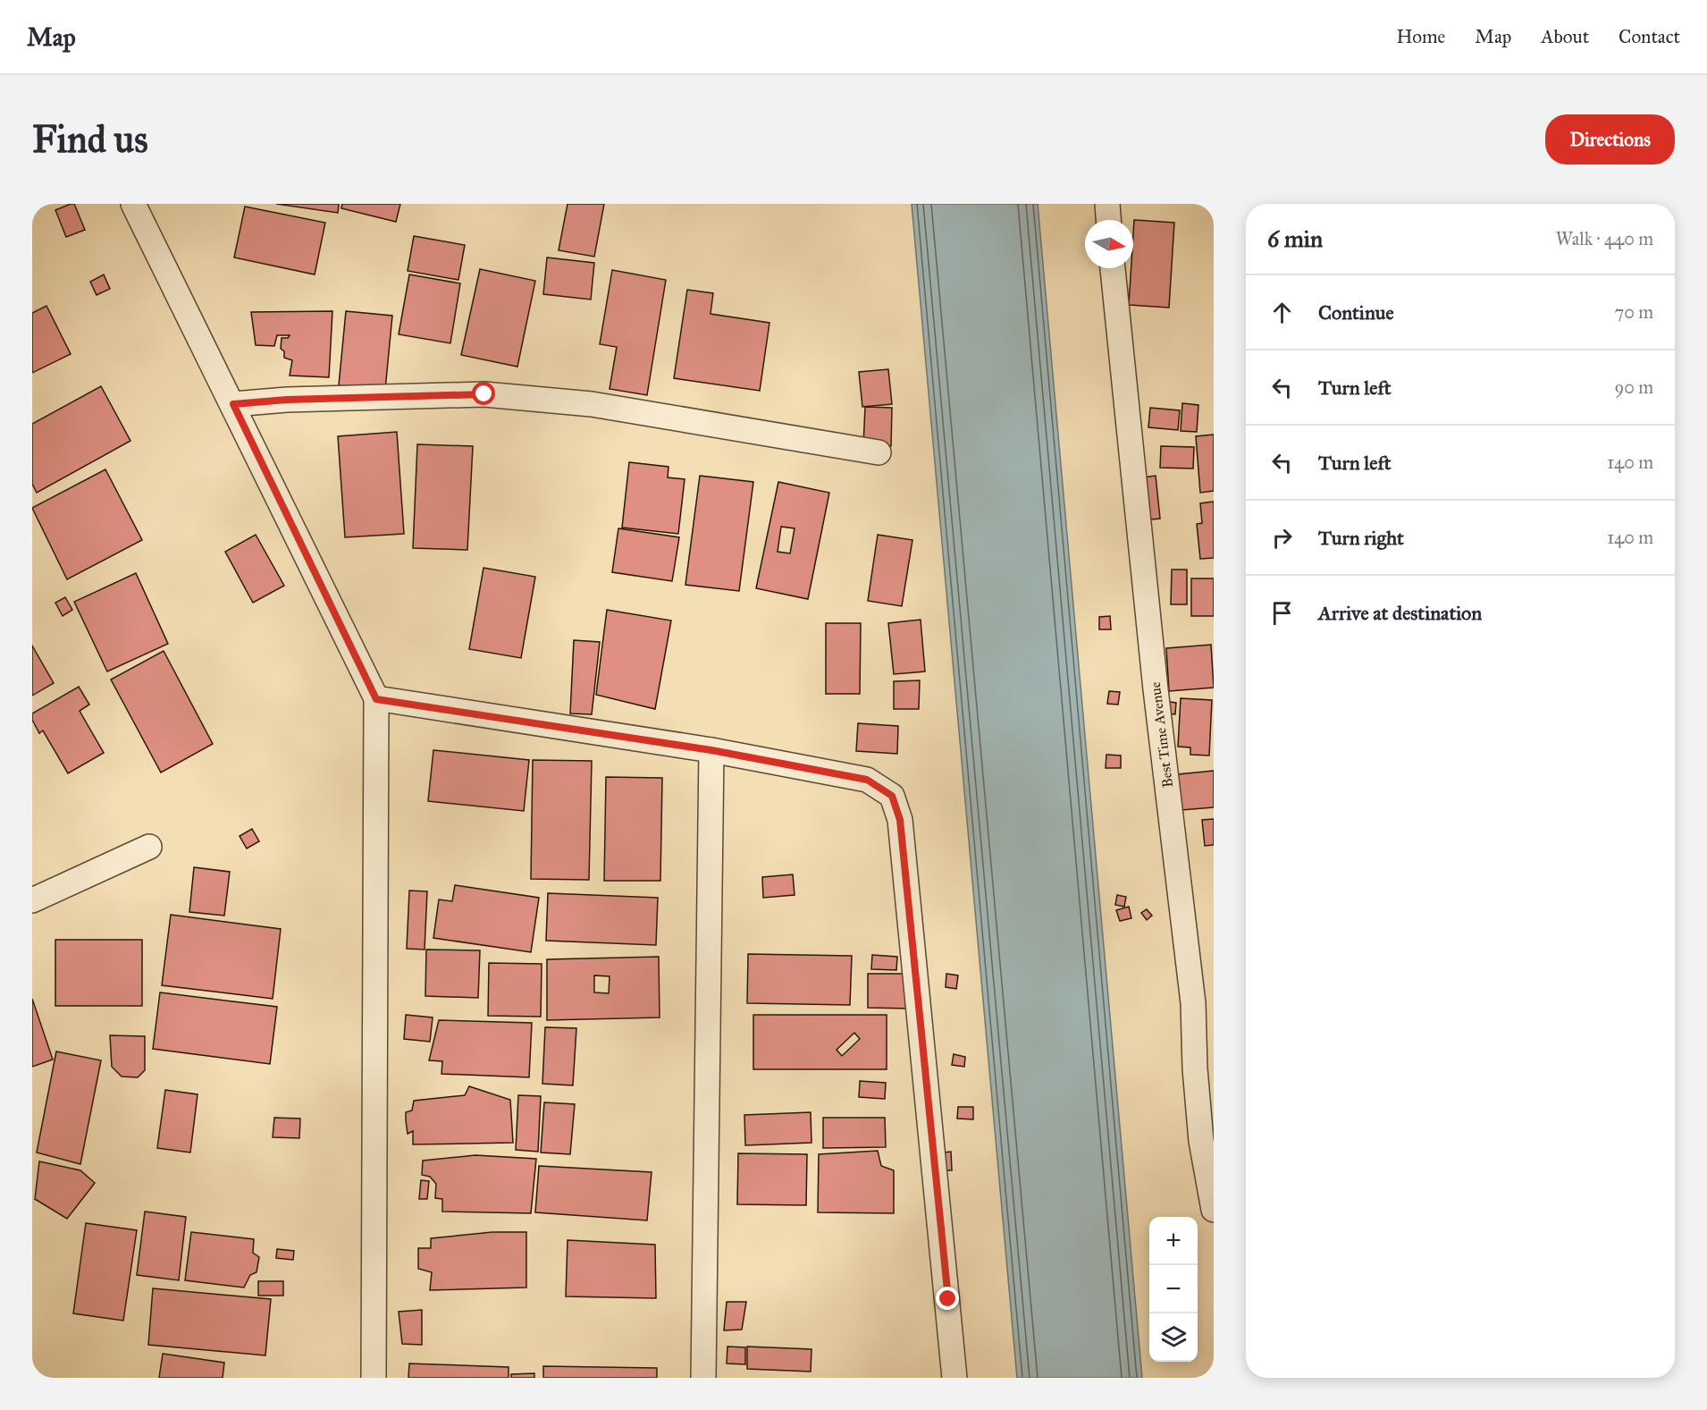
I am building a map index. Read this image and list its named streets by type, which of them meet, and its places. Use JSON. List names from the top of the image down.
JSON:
{
  "streets": {
    "street": ["Best Time Avenue"]
  },
  "north": "right",
  "page": {
    "header": "Map",
    "nav": [
      "Home",
      "Map",
      "About",
      "Contact"
    ],
    "buttons": "Directions",
    "title": "Find us",
    "heading": ["6 min", "Walk · 440 m"],
    "list": [
      ["Continue", "70 m"],
      ["Turn left", "90 m"],
      ["Turn left", "140 m"],
      ["Turn right", "140 m"],
      "Arrive at destination"
    ],
    "map_buttons": ["+", "−"]
  }
}
